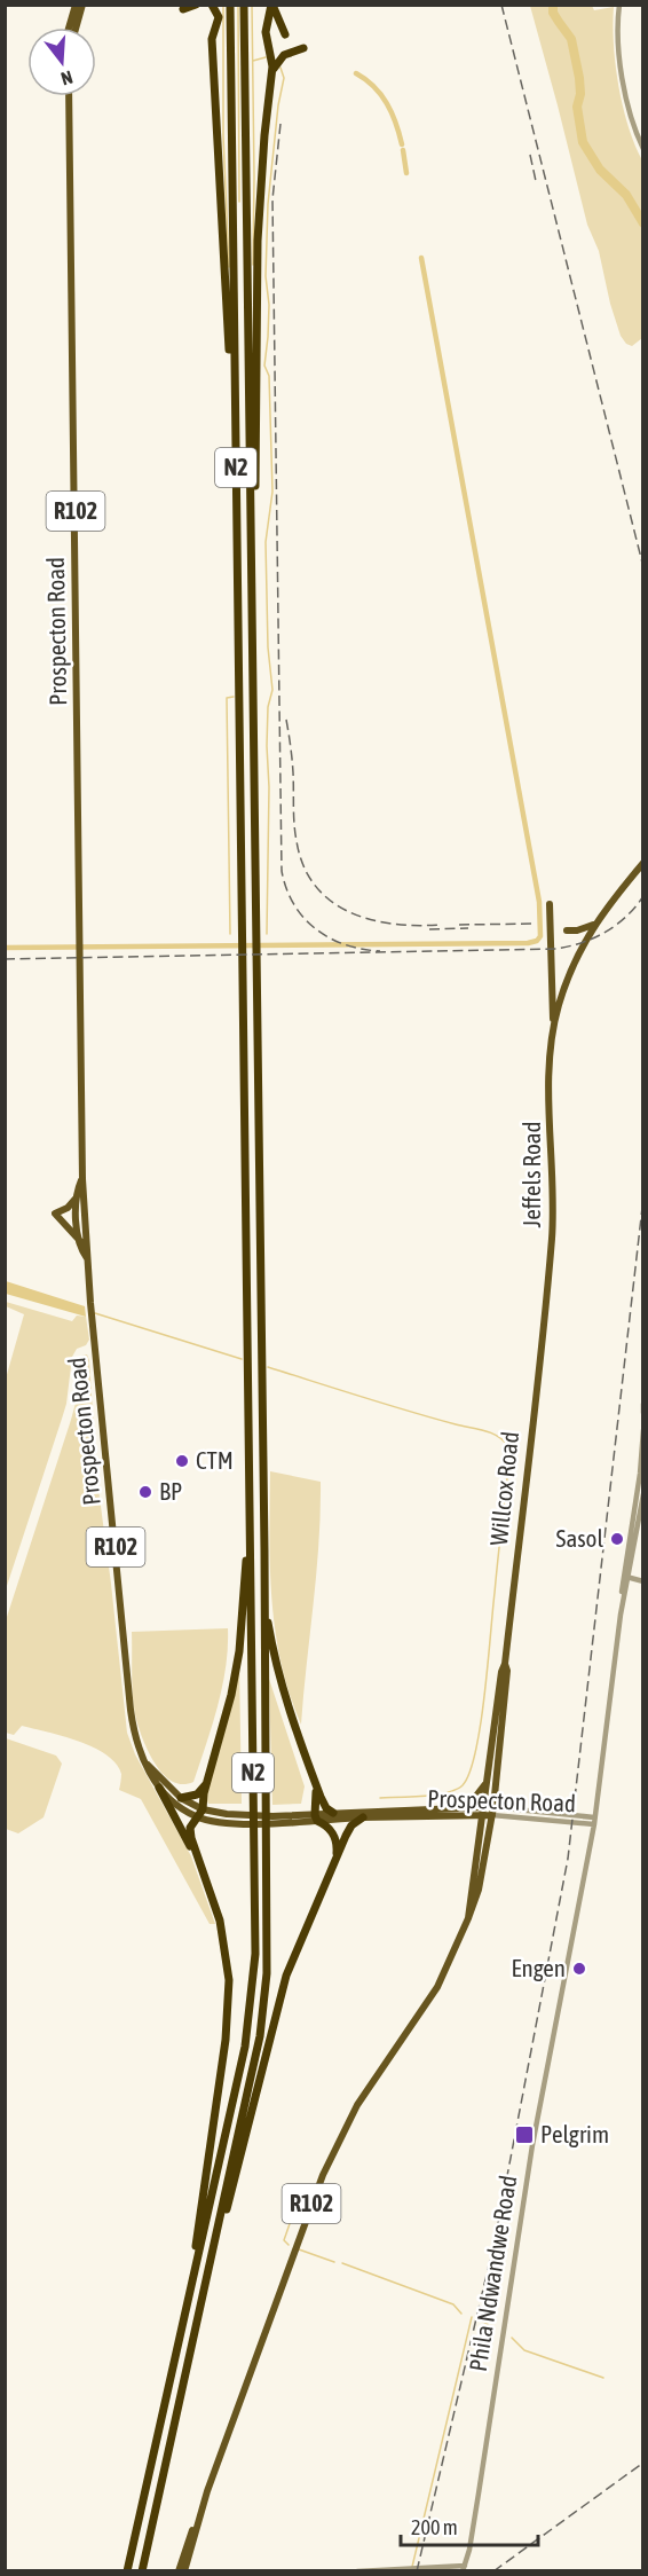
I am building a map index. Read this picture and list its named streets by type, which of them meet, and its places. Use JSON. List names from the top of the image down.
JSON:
{
  "streets": {
    "highway": ["N2"],
    "main road": [
      "R102",
      "Prospecton Road",
      "Jeffels Road",
      "Willcox Road"
    ],
    "street": ["Phila Ndwandwe Road"]
  },
  "crossings": [
    ["R102", "Prospecton Road"],
    ["R102", "Willcox Road"],
    ["Prospecton Road", "Willcox Road"],
    ["Prospecton Road", "Phila Ndwandwe Road"],
    ["Jeffels Road", "Willcox Road"]
  ],
  "places": {
    "other": [
      "CTM",
      "BP",
      "Sasol",
      "Engen"
    ],
    "transit": ["Pelgrim"]
  },
  "scale_bar": "200 m",
  "north": "bottom"
}
